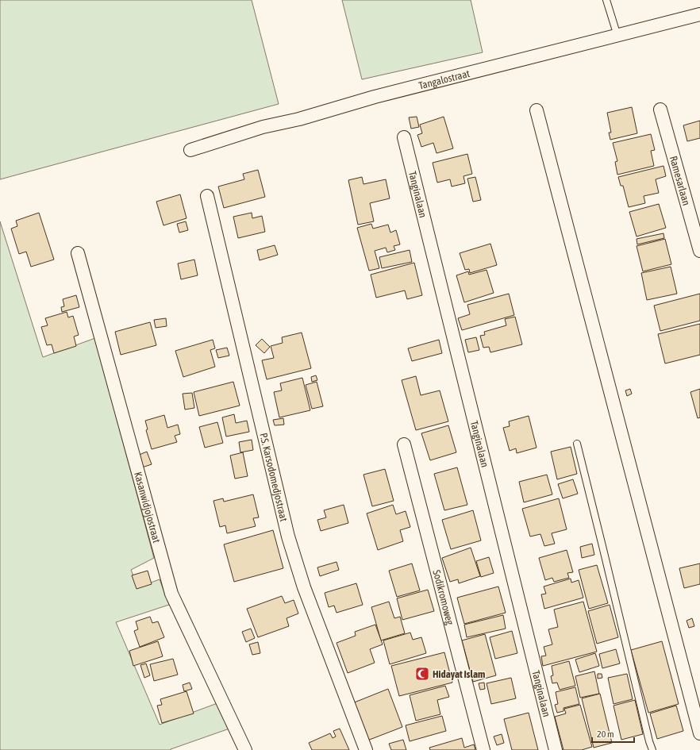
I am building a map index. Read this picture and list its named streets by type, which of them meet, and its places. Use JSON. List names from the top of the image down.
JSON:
{
  "streets": {
    "street": [
      "Tangalostraat",
      "Ramesarlaan",
      "Tanginalaan",
      "P.S. Karsodomedjostraat",
      "Kasanwidjojostraat",
      "Sodikromoweg"
    ]
  },
  "places": {
    "mosque": ["Hidayat Islam"]
  },
  "scale_bar": "20 m"
}
